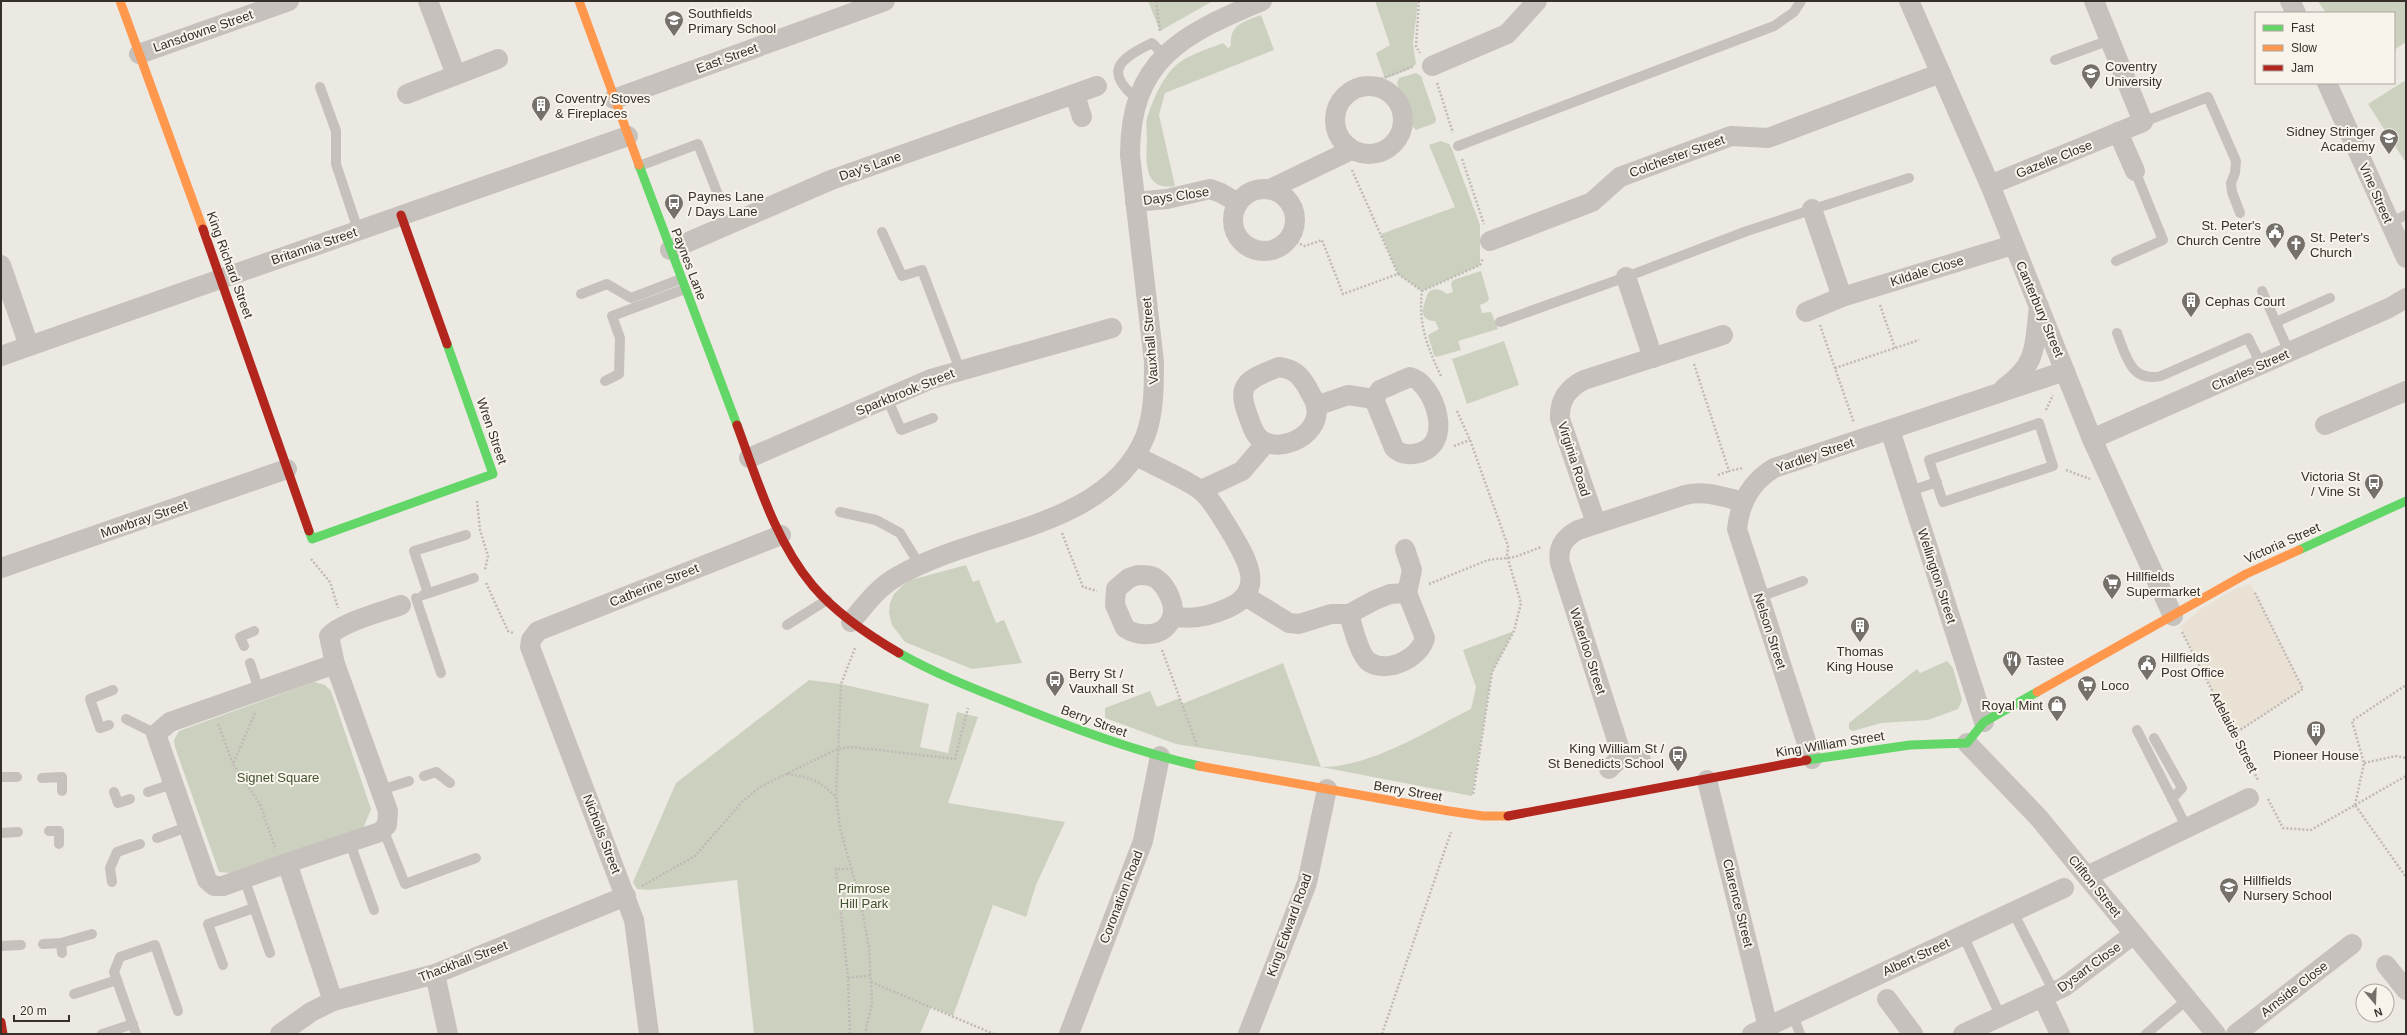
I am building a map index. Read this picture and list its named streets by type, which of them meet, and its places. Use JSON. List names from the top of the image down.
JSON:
{
  "streets": {
    "street": [
      "Lansdowne Street",
      "East Street",
      "Colchester Street",
      "Gazelle Close",
      "Day's Lane",
      "Vine Street",
      "Days Close",
      "Britannia Street",
      "Paynes Lane",
      "King Richard Street",
      "Kildale Close",
      "Canterbury Street",
      "Vauxhall Street",
      "Charles Street",
      "Sparkbrook Street",
      "Wren Street",
      "Yardley Street",
      "Virginia Road",
      "Mowbray Street",
      "Victoria Street",
      "Wellington Street",
      "Catherine Street",
      "Nelson Street",
      "Waterloo Street",
      "Berry Street",
      "King William Street",
      "Nicholls Street",
      "Clifton Street",
      "Coronation Road",
      "Clarence Street",
      "King Edward Road",
      "Albert Street",
      "Thackhall Street",
      "Dysart Close",
      "Arnside Close"
    ],
    "path": ["Adelaide Street"]
  },
  "crossings": [
    ["Lansdowne Street", "King Richard Street"],
    ["East Street", "Paynes Lane"],
    ["Colchester Street", "Canterbury Street"],
    ["Gazelle Close", "Canterbury Street"],
    ["Day's Lane", "Paynes Lane"],
    ["Days Close", "Vauxhall Street"],
    ["Britannia Street", "Paynes Lane"],
    ["Britannia Street", "King Richard Street"],
    ["Britannia Street", "Wren Street"],
    ["Paynes Lane", "Sparkbrook Street"],
    ["Paynes Lane", "Catherine Street"],
    ["Paynes Lane", "Berry Street"],
    ["King Richard Street", "Wren Street"],
    ["King Richard Street", "Mowbray Street"],
    ["Kildale Close", "Canterbury Street"],
    ["Canterbury Street", "Charles Street"],
    ["Canterbury Street", "Yardley Street"],
    ["Canterbury Street", "Victoria Street"],
    ["Canterbury Street", "Adelaide Street"],
    ["Vauxhall Street", "Berry Street"],
    ["Yardley Street", "Wellington Street"],
    ["Yardley Street", "Nelson Street"],
    ["Victoria Street", "Adelaide Street"],
    ["Catherine Street", "Berry Street"],
    ["Catherine Street", "Nicholls Street"],
    ["Nelson Street", "King William Street"],
    ["Berry Street", "King William Street"],
    ["Berry Street", "Coronation Road"],
    ["Berry Street", "King Edward Road"],
    ["King William Street", "Clifton Street"],
    ["King William Street", "Clarence Street"],
    ["Nicholls Street", "Thackhall Street"],
    ["Clifton Street", "Dysart Close"],
    ["Clarence Street", "Albert Street"]
  ],
  "parks": ["Signet Square", "Primrose Hill Park"],
  "places": {
    "school or university": [
      "Southfields Primary School",
      "Coventry University",
      "Sidney Stringer Academy",
      "Hillfields Nursery School"
    ],
    "building": [
      "Coventry Stoves & Fireplaces",
      "Cephas Court",
      "Thomas King House",
      "Pioneer House"
    ],
    "bus stop": [
      "Paynes Lane / Days Lane",
      "Victoria St / Vine St",
      "Berry St / Vauxhall St",
      "King William St / St Benedicts School"
    ],
    "public building": ["St. Peter's Church Centre", "Hillfields Post Office"],
    "church": ["St. Peter's Church"],
    "supermarket": ["Hillfields Supermarket", "Loco"],
    "restaurant": ["Tastee"],
    "shop": ["Royal Mint"]
  },
  "legend": ["Fast", "Slow", "Jam"],
  "scale_bar": "20 m",
  "north": "bottom"
}
